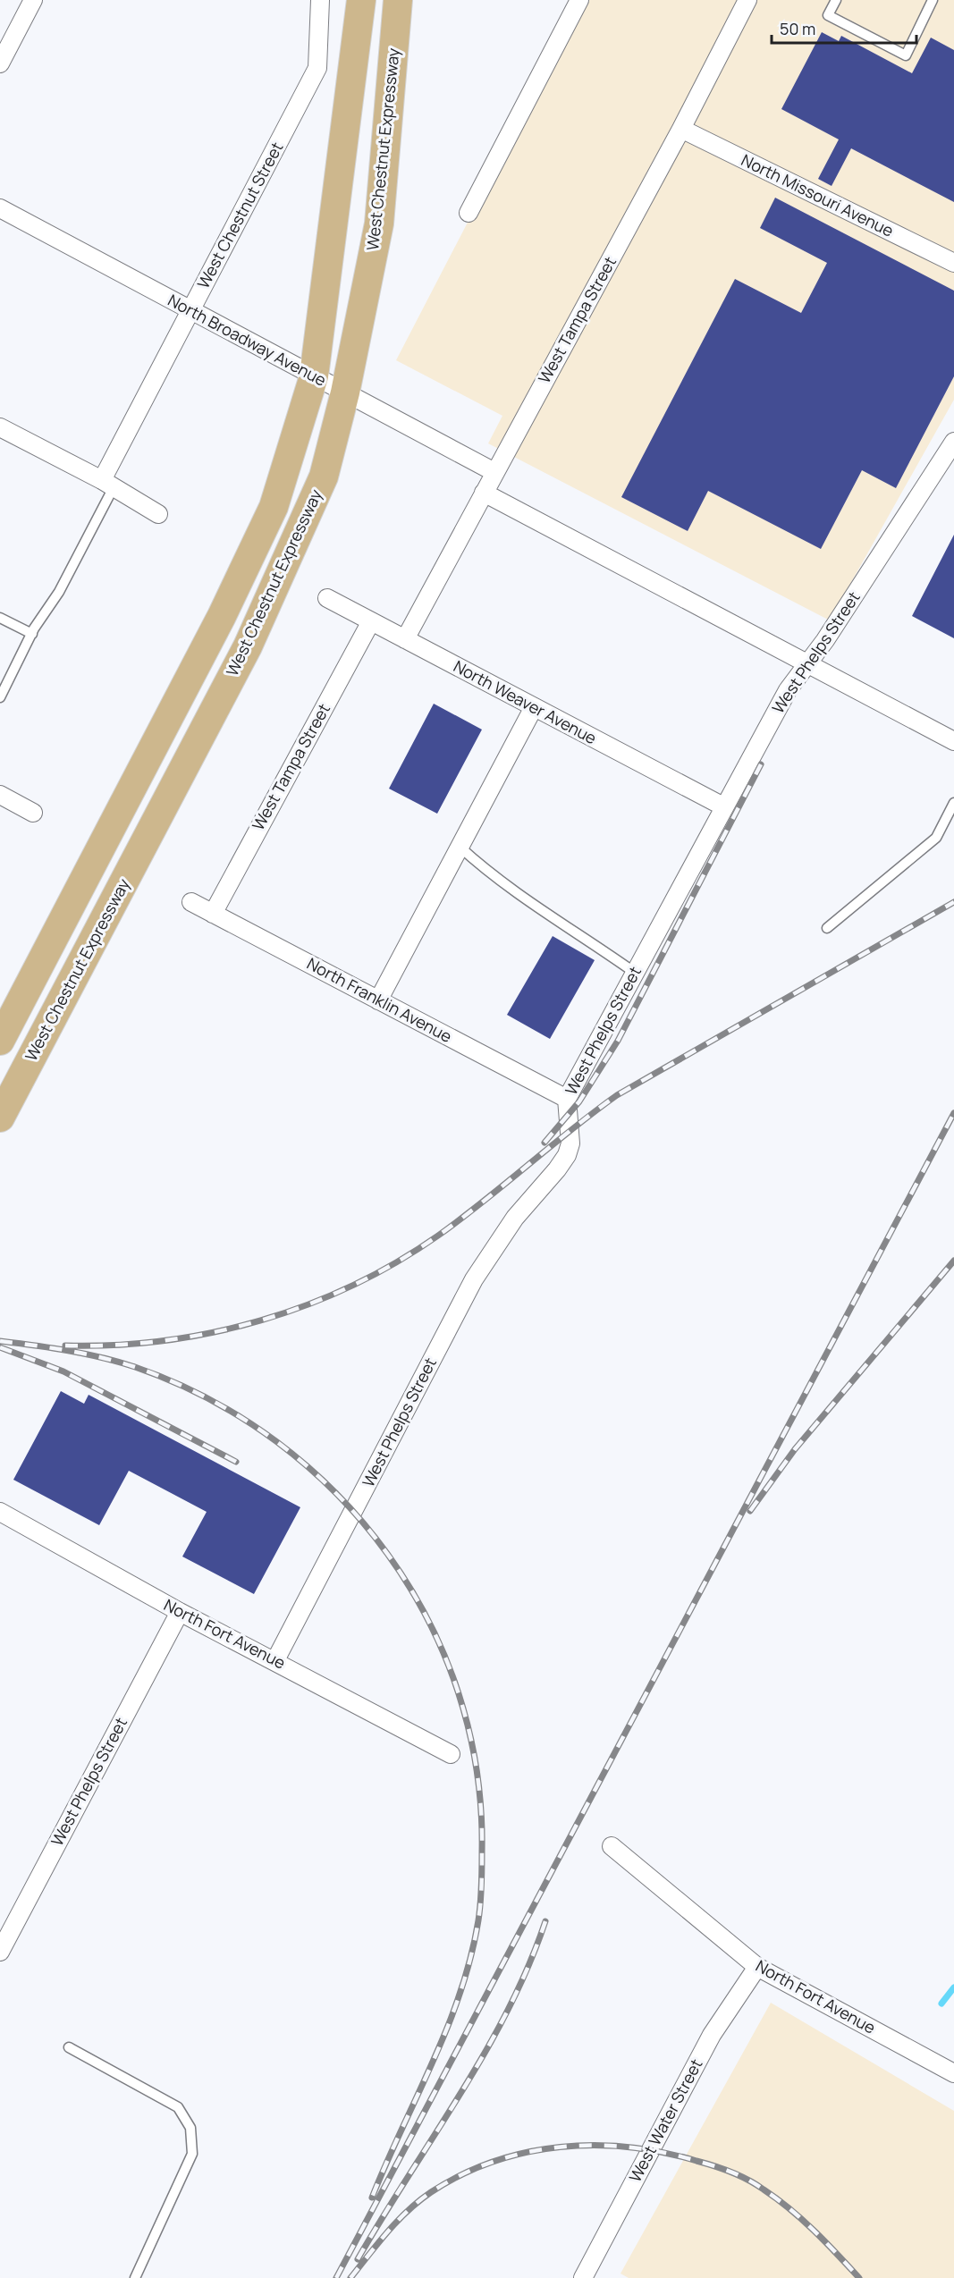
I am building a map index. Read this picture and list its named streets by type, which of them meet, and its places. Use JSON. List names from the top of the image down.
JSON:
{
  "streets": {
    "main road": ["West Chestnut Expressway"],
    "street": [
      "North Missouri Avenue",
      "West Chestnut Street",
      "West Tampa Street",
      "North Broadway Avenue",
      "West Phelps Street",
      "North Weaver Avenue",
      "North Franklin Avenue",
      "North Fort Avenue",
      "West Water Street"
    ]
  },
  "crossings": [
    ["West Chestnut Expressway", "North Broadway Avenue"],
    ["North Missouri Avenue", "West Tampa Street"],
    ["West Chestnut Street", "North Broadway Avenue"],
    ["West Tampa Street", "North Broadway Avenue"],
    ["West Tampa Street", "North Weaver Avenue"],
    ["West Tampa Street", "North Franklin Avenue"],
    ["West Phelps Street", "North Weaver Avenue"],
    ["West Phelps Street", "North Franklin Avenue"],
    ["West Phelps Street", "North Fort Avenue"],
    ["North Fort Avenue", "West Water Street"]
  ],
  "scale_bar": "50 m"
}
